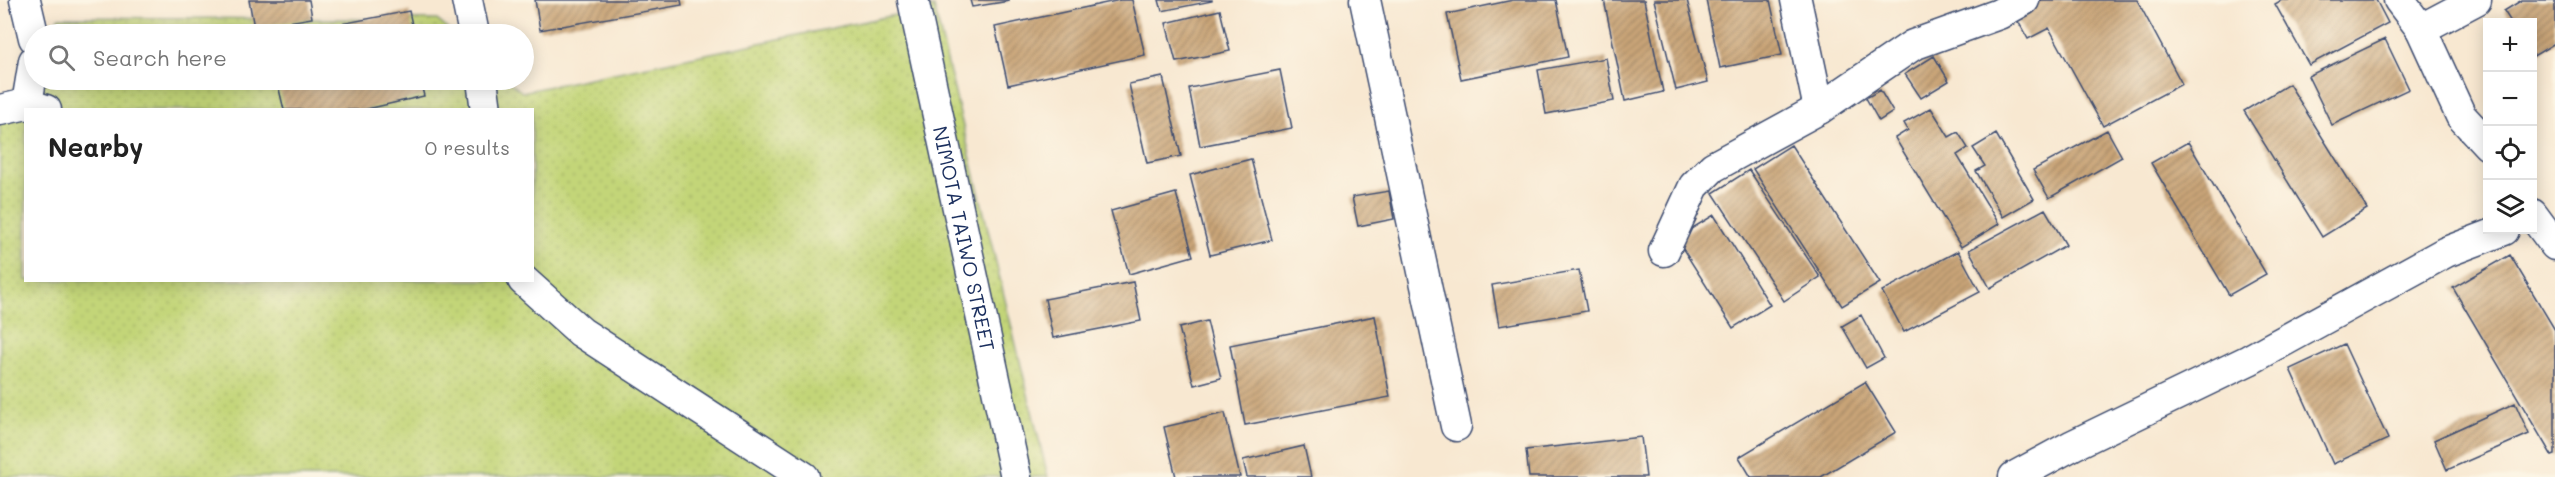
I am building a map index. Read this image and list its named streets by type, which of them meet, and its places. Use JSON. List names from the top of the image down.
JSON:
{
  "streets": {
    "street": ["NIMOTA TAIWO STREET"]
  },
  "page": {
    "map_buttons": ["+", "−"],
    "search": "Search here",
    "heading": ["Nearby", "0 results"]
  }
}
